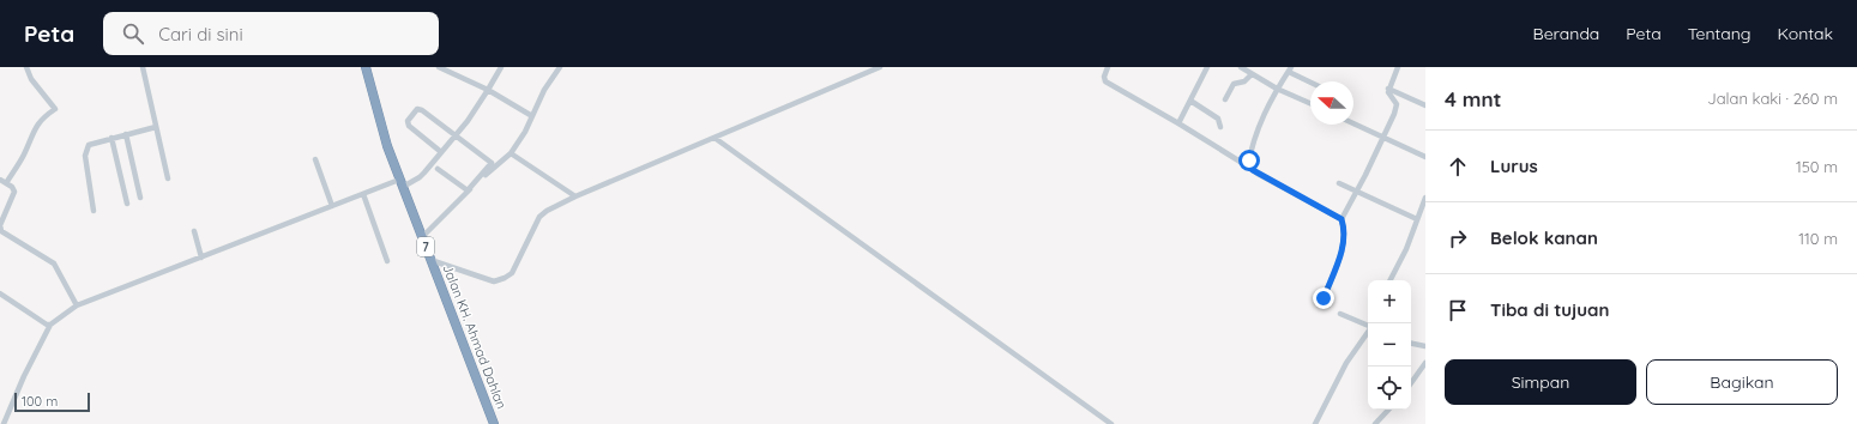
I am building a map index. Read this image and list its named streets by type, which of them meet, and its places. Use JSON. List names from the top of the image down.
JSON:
{
  "streets": {
    "highway": ["7", "Jalan KH. Ahmad Dahlan"]
  },
  "scale_bar": "100 m",
  "north": "left",
  "page": {
    "header": "Peta",
    "search": "Cari di sini",
    "nav": [
      "Beranda",
      "Peta",
      "Tentang",
      "Kontak"
    ],
    "heading": ["4 mnt", "Jalan kaki · 260 m"],
    "list": [
      ["Lurus", "150 m"],
      ["Belok kanan", "110 m"],
      "Tiba di tujuan"
    ],
    "map_buttons": ["+", "−"],
    "buttons": ["Simpan", "Bagikan"],
    "scale": "100 m"
  }
}
